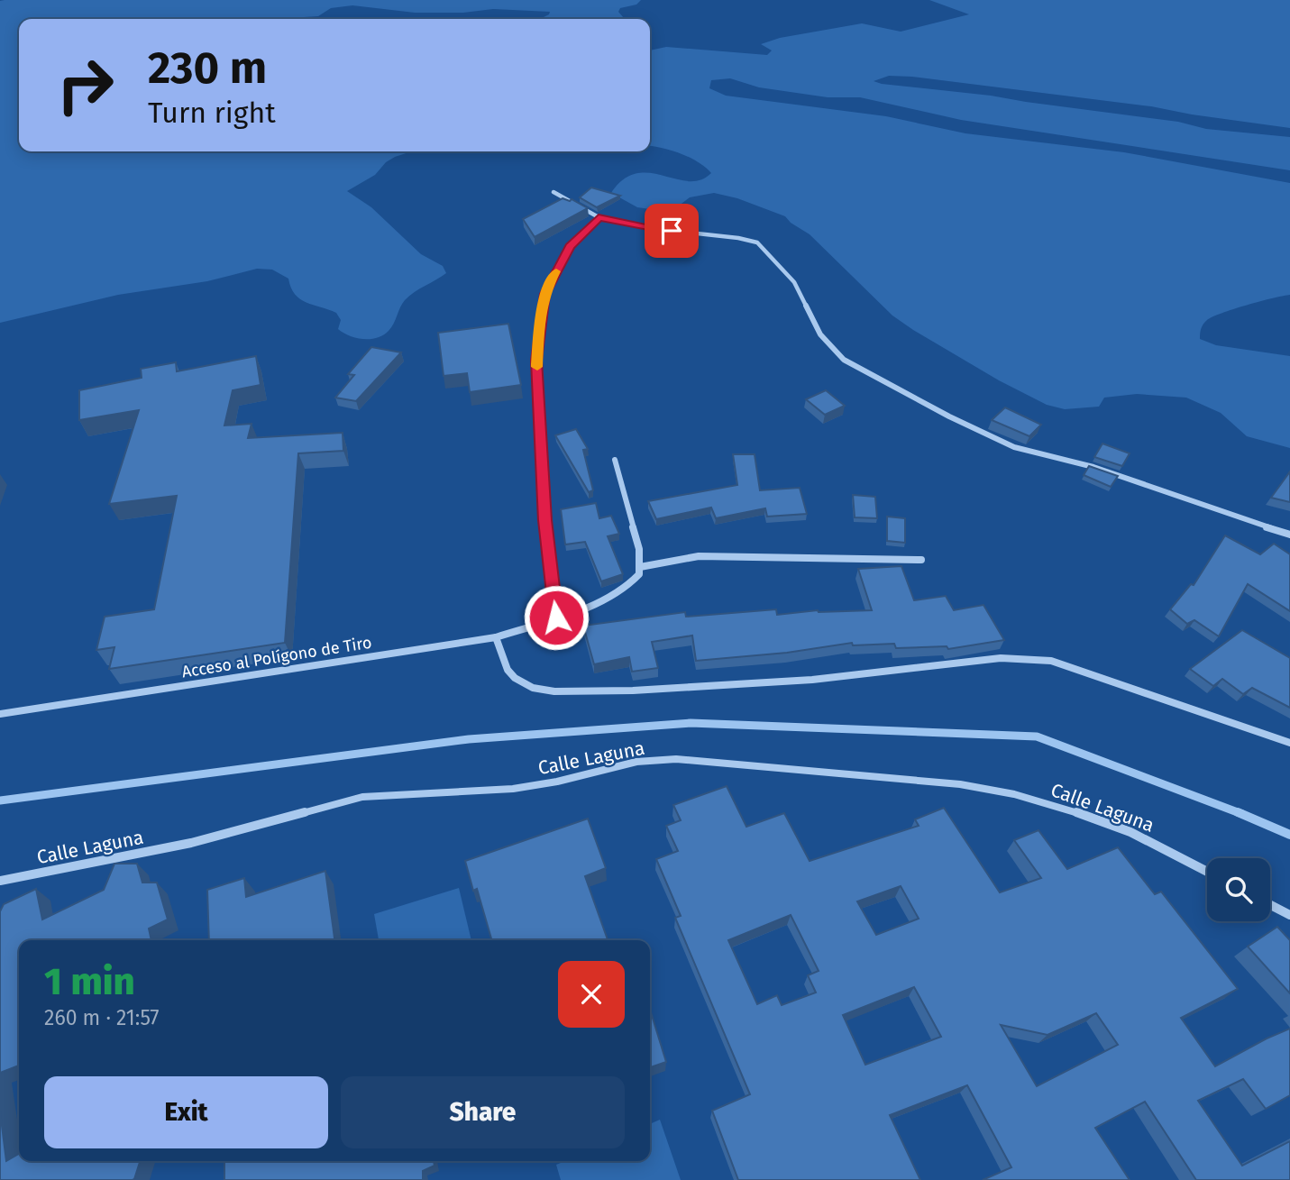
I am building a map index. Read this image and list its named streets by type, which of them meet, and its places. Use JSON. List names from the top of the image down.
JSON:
{
  "streets": {
    "street": ["Acceso al Polígono de Tiro", "Calle Laguna"]
  },
  "page": {
    "turn": ["230 m", "Turn right"],
    "heading": ["1 min", "260 m · 21:57"],
    "buttons": ["Exit", "Share"]
  }
}
